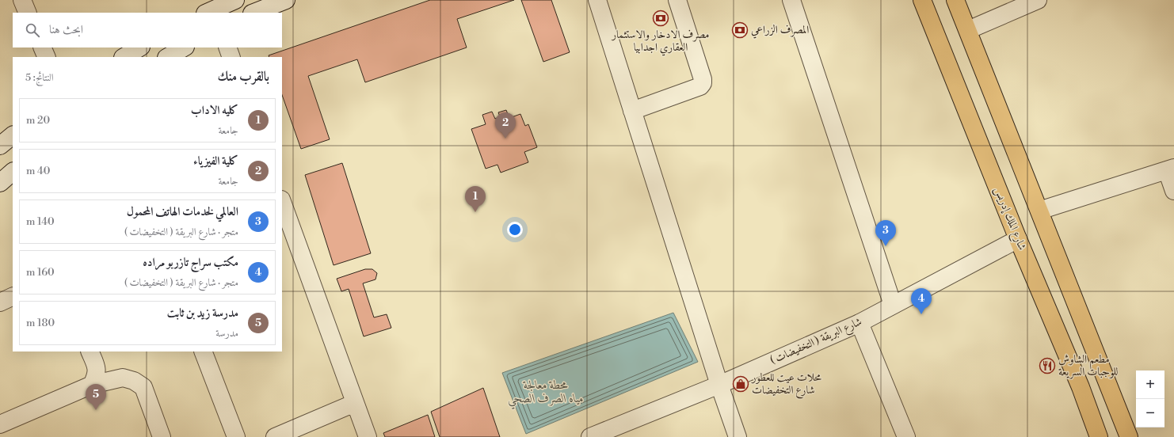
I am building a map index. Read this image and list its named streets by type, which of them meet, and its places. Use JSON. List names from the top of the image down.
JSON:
{
  "streets": {
    "highway": ["شارع الملك إدريس"],
    "street": ["شارع البريقة ( التخفيضات )"]
  },
  "crossings": [
    ["شارع الملك إدريس", "شارع البريقة ( التخفيضات )"]
  ],
  "water": ["محطة معالجة مياه الصرف الصحي"],
  "places": {
    "bank": ["مصرف الادخار والاستثمار العقاري اجدابيا", "المصرف الزراعي"],
    "restaurant": ["مطعم الشاوش للوجبات السريعة"],
    "shop": ["محلات عيت للعطور شارع التخفيضات"]
  },
  "page": {
    "search": "ابحث هنا",
    "heading": ["بالقرب منك", "النتائج: 5"],
    "list": [
      {
        "mark": "1",
        "name": "كليه الاداب",
        "note": "جامعة",
        "value": "20 m"
      },
      {
        "mark": "2",
        "name": "كلية الفيزياء",
        "note": "جامعة",
        "value": "40 m"
      },
      {
        "mark": "3",
        "name": "العالمي لخدمات الهاتف المحمول",
        "note": "متجر · شارع البريقة ( التخفيضات )",
        "value": "140 m"
      },
      {
        "mark": "4",
        "name": "مكتب سراج تازربو مراده",
        "note": "متجر · شارع البريقة ( التخفيضات )",
        "value": "160 m"
      },
      {
        "mark": "5",
        "name": "مدرسة زيد بن ثابت",
        "note": "مدرسة",
        "value": "180 m"
      }
    ],
    "pins": [
      "2",
      "1",
      "3",
      "4",
      "5"
    ],
    "map_buttons": ["+", "−"]
  }
}
